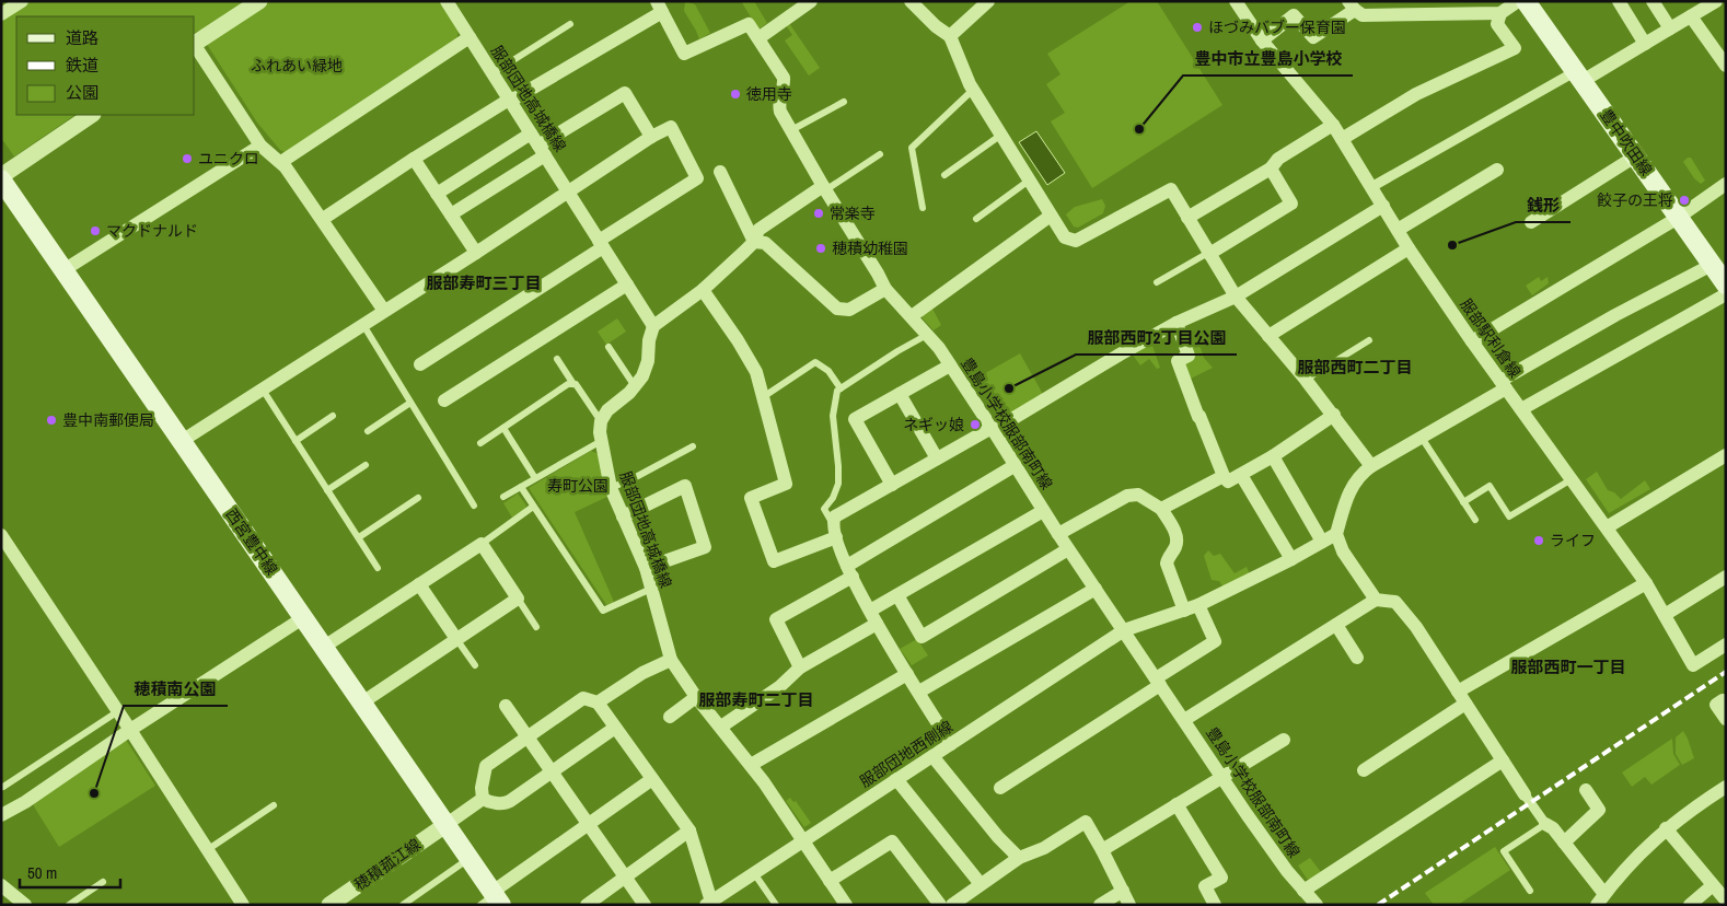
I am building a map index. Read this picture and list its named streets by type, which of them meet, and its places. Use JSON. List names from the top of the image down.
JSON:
{
  "streets": {
    "main road": ["豊中吹田線", "西宮豊中線"],
    "street": [
      "服部団地高城橋線",
      "服部駅利倉線",
      "豊島小学校服部南町線",
      "服部団地西側線",
      "穂積菰江線"
    ]
  },
  "crossings": [
    ["服部団地高城橋線", "服部団地西側線"],
    ["豊島小学校服部南町線", "服部団地西側線"],
    ["西宮豊中線", "穂積菰江線"]
  ],
  "districts": [
    "服部寿町三丁目",
    "服部西町二丁目",
    "服部西町一丁目",
    "服部寿町二丁目"
  ],
  "parks": ["ふれあい緑地", "寿町公園"],
  "places": [
    "ほづみバブー保育園",
    "徳用寺",
    "豊中市立豊島小学校",
    "ユニクロ",
    "餃子の王将",
    "常楽寺",
    "マクドナルド",
    "銭形",
    "穂積幼稚園",
    "服部西町2丁目公園",
    "豊中南郵便局",
    "ネギッ娘",
    "ライフ",
    "穂積南公園"
  ],
  "legend": ["道路", "鉄道", "公園"],
  "scale_bar": "50 m"
}
